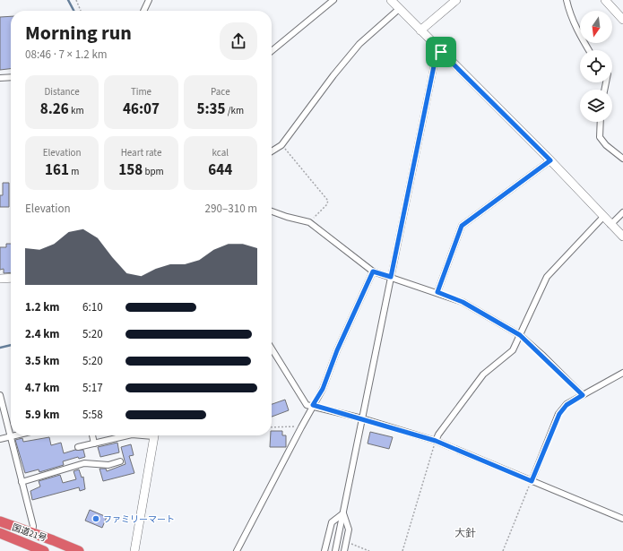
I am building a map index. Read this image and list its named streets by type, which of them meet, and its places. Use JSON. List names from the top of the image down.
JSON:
{
  "streets": {
    "highway": ["国道21号"]
  },
  "districts": ["大針"],
  "places": ["ファミリーマート"],
  "north": "bottom",
  "page": {
    "heading": ["Morning run", "08:46 · 7 × 1.2 km"],
    "stats": [
      ["Distance", "8.26 km"],
      ["Time", "46:07"],
      ["Pace", "5:35 /km"],
      ["Elevation", "161 m"],
      ["Heart rate", "158 bpm"],
      ["kcal", "644"]
    ],
    "chart": ["Elevation", "290–310 m"],
    "list": [
      {
        "name": "1.2 km",
        "note": "6:10"
      },
      {
        "name": "2.4 km",
        "note": "5:20"
      },
      {
        "name": "3.5 km",
        "note": "5:20"
      },
      {
        "name": "4.7 km",
        "note": "5:17"
      },
      {
        "name": "5.9 km",
        "note": "5:58"
      }
    ]
  }
}
